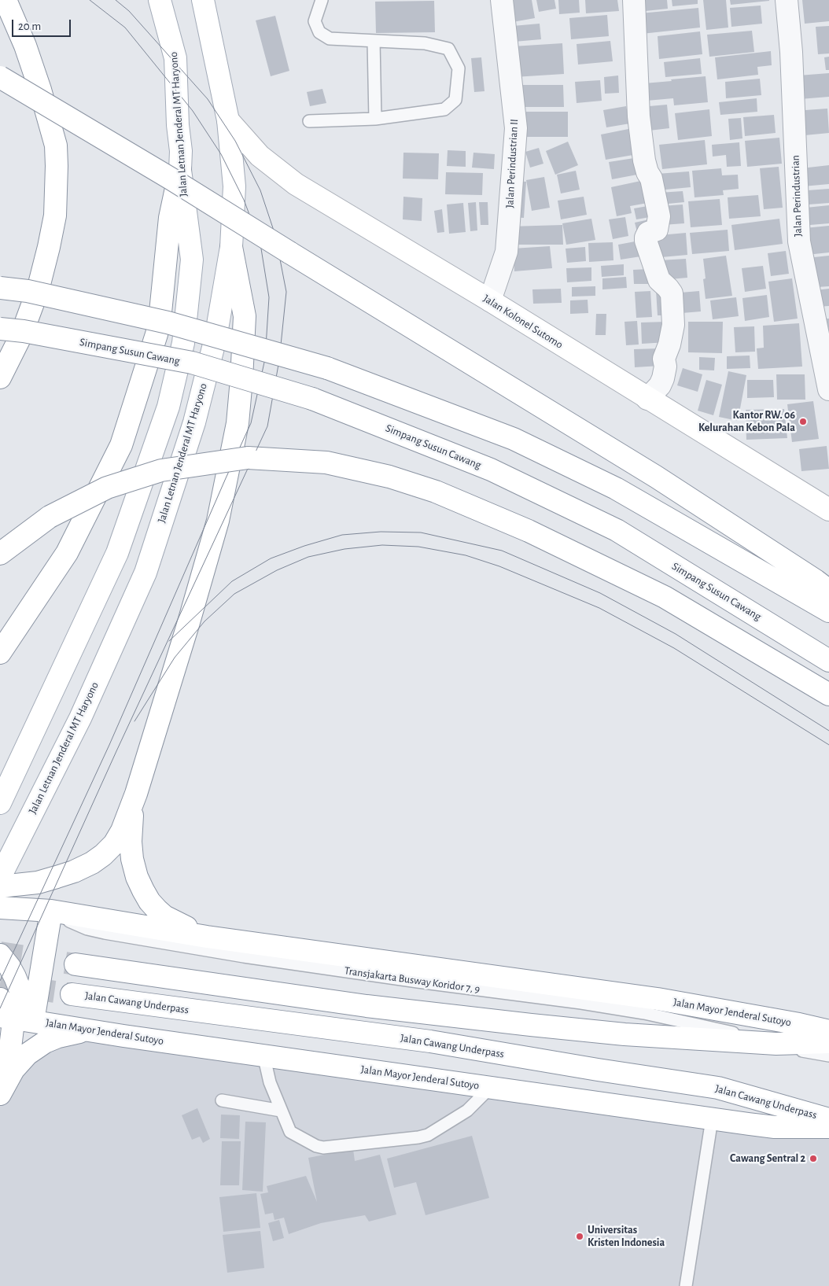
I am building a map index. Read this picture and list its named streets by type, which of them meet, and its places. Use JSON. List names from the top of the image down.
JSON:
{
  "streets": {
    "main road": [
      "Jalan Letnan Jenderal MT Haryono",
      "Jalan Kolonel Sutomo",
      "Simpang Susun Cawang",
      "Jalan Cawang Underpass",
      "Jalan Mayor Jenderal Sutoyo"
    ],
    "street": ["Jalan Perindustrian II", "Jalan Perindustrian"],
    "lane": ["Transjakarta Busway Koridor 7, 9"]
  },
  "crossings": [
    ["Jalan Letnan Jenderal MT Haryono", "Jalan Kolonel Sutomo"],
    ["Jalan Perindustrian II", "Jalan Kolonel Sutomo"],
    ["Transjakarta Busway Koridor 7, 9", "Jalan Mayor Jenderal Sutoyo"]
  ],
  "places": ["Kantor RW. 06 Kelurahan Kebon Pala", "Cawang Sentral 2", "Universitas Kristen Indonesia"],
  "scale_bar": "20 m"
}
